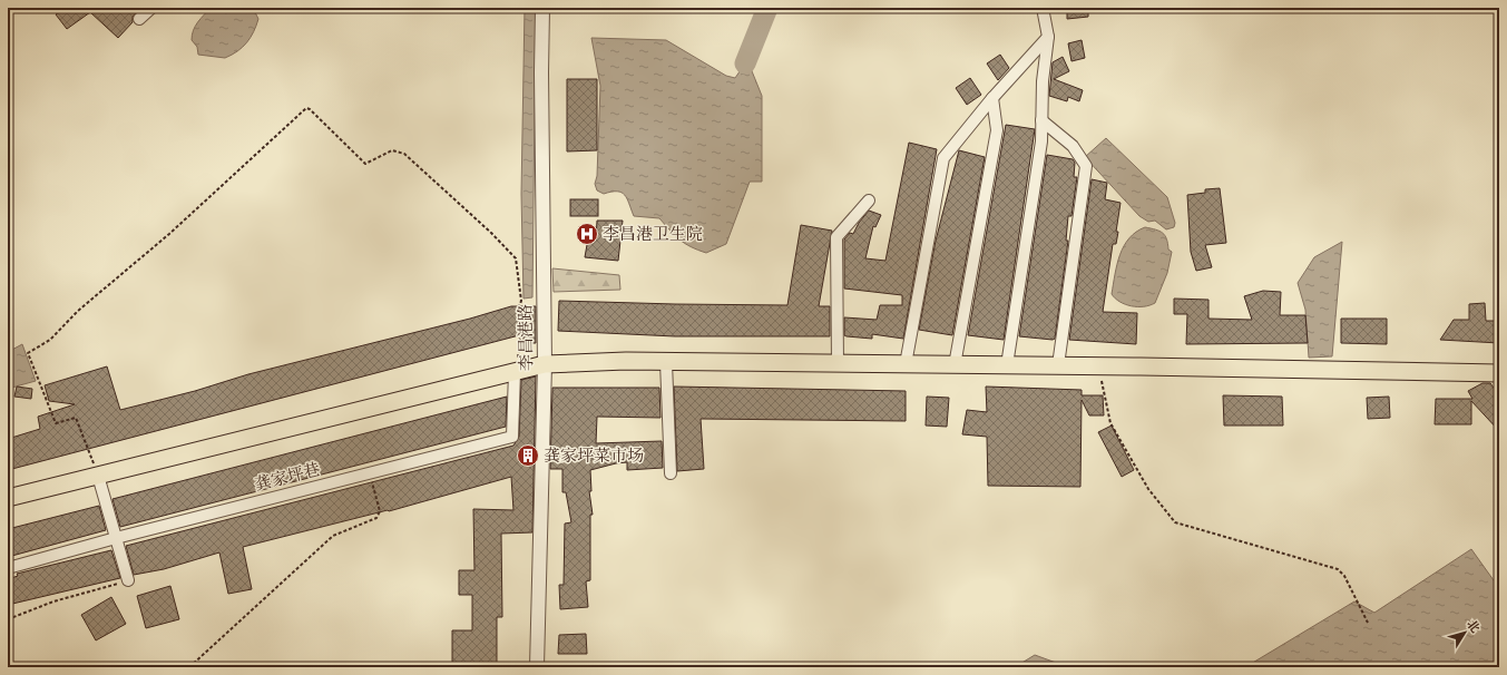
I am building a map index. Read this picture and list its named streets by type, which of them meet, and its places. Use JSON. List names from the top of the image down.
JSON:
{
  "streets": {
    "street": ["李昌港路", "龚家坪巷"]
  },
  "places": {
    "hospital": ["李昌港卫生院"],
    "building": ["龚家坪菜市场"]
  },
  "north": "top right"
}
